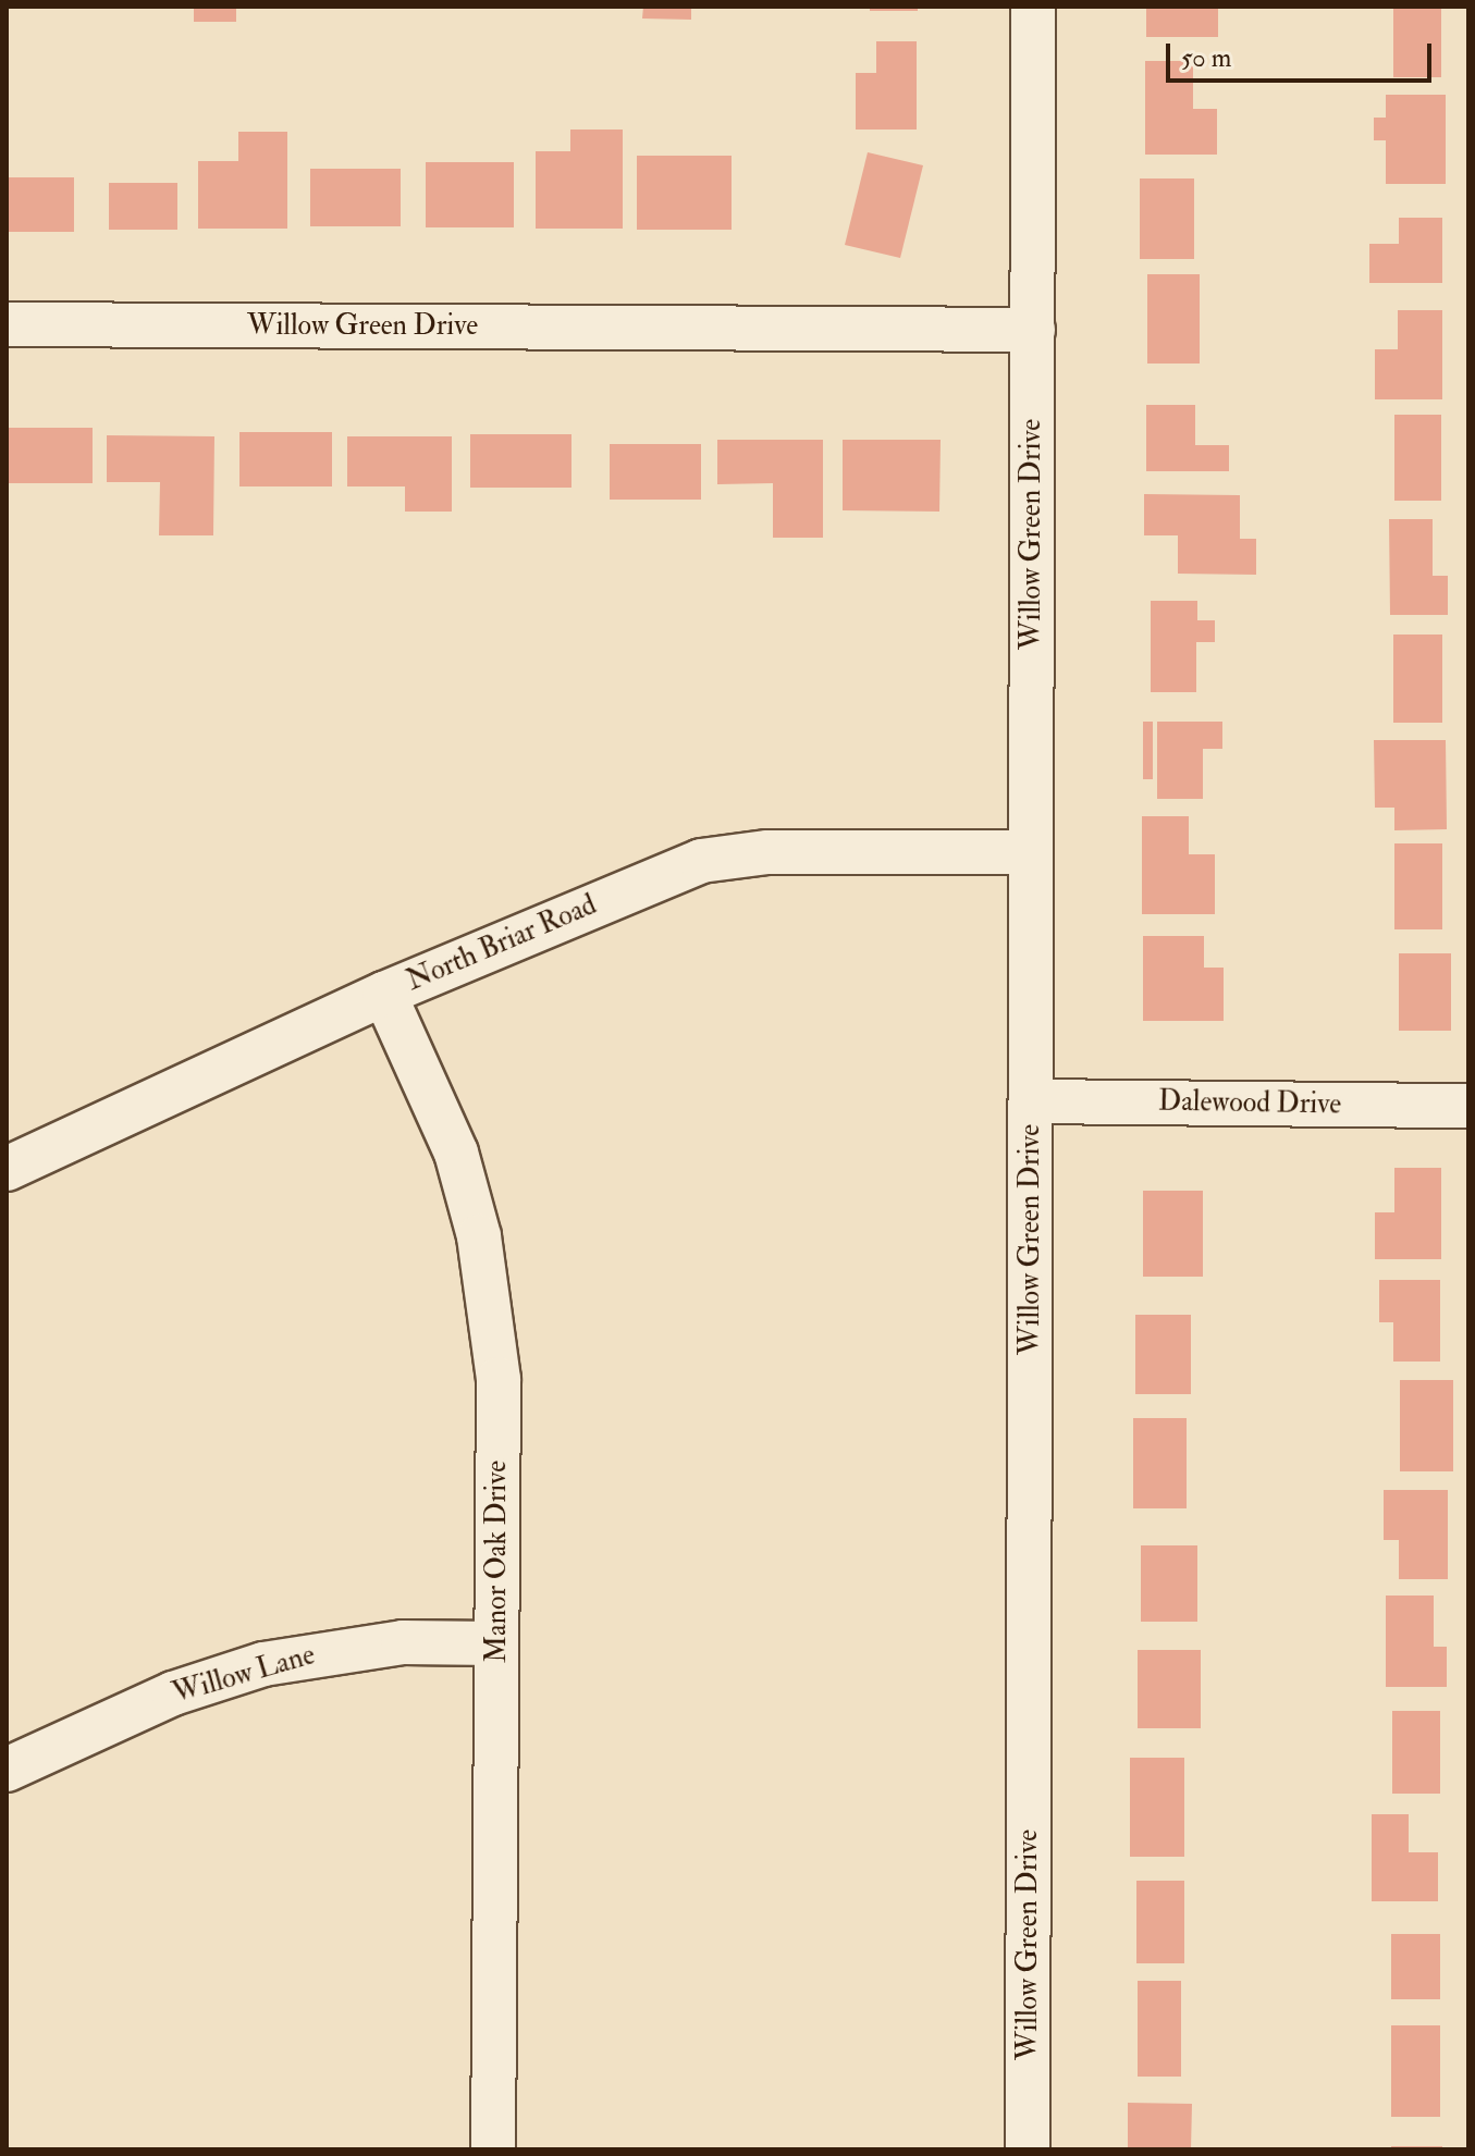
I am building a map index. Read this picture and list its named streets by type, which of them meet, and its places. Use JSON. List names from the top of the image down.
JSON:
{
  "streets": {
    "street": [
      "Willow Green Drive",
      "North Briar Road",
      "Dalewood Drive",
      "Manor Oak Drive",
      "Willow Lane"
    ]
  },
  "crossings": [
    ["Willow Green Drive", "North Briar Road"],
    ["Willow Green Drive", "Dalewood Drive"],
    ["North Briar Road", "Manor Oak Drive"],
    ["Manor Oak Drive", "Willow Lane"]
  ],
  "scale_bar": "50 m"
}
